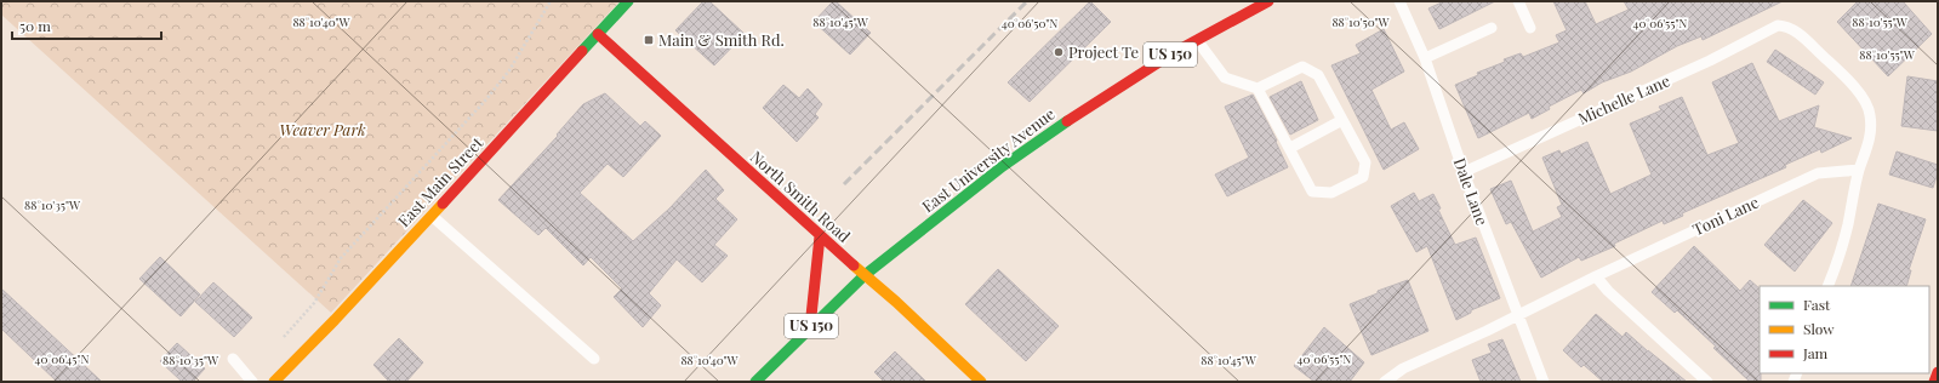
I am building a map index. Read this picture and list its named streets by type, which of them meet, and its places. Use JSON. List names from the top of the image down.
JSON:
{
  "streets": {
    "main road": [
      "US 150",
      "East University Avenue",
      "East Main Street",
      "North Smith Road"
    ],
    "lane": ["Michelle Lane", "Dale Lane", "Toni Lane"]
  },
  "crossings": [
    ["Michelle Lane", "Dale Lane"],
    ["Michelle Lane", "Toni Lane"],
    ["East University Avenue", "North Smith Road"],
    ["East Main Street", "North Smith Road"],
    ["Dale Lane", "Toni Lane"]
  ],
  "parks": ["Weaver Park"],
  "places": {
    "transit": ["Main & Smith Rd."],
    "other": ["Project Te"]
  },
  "legend": ["Fast", "Slow", "Jam"],
  "scale_bar": "50 m",
  "coordinates": [
    "88°10'40\"W",
    "88°10'45\"W",
    "88°10'50\"W",
    "88°10'55\"W",
    "40°06'55\"N",
    "40°06'50\"N",
    "88°10'35\"W",
    "40°06'45\"N"
  ]
}
